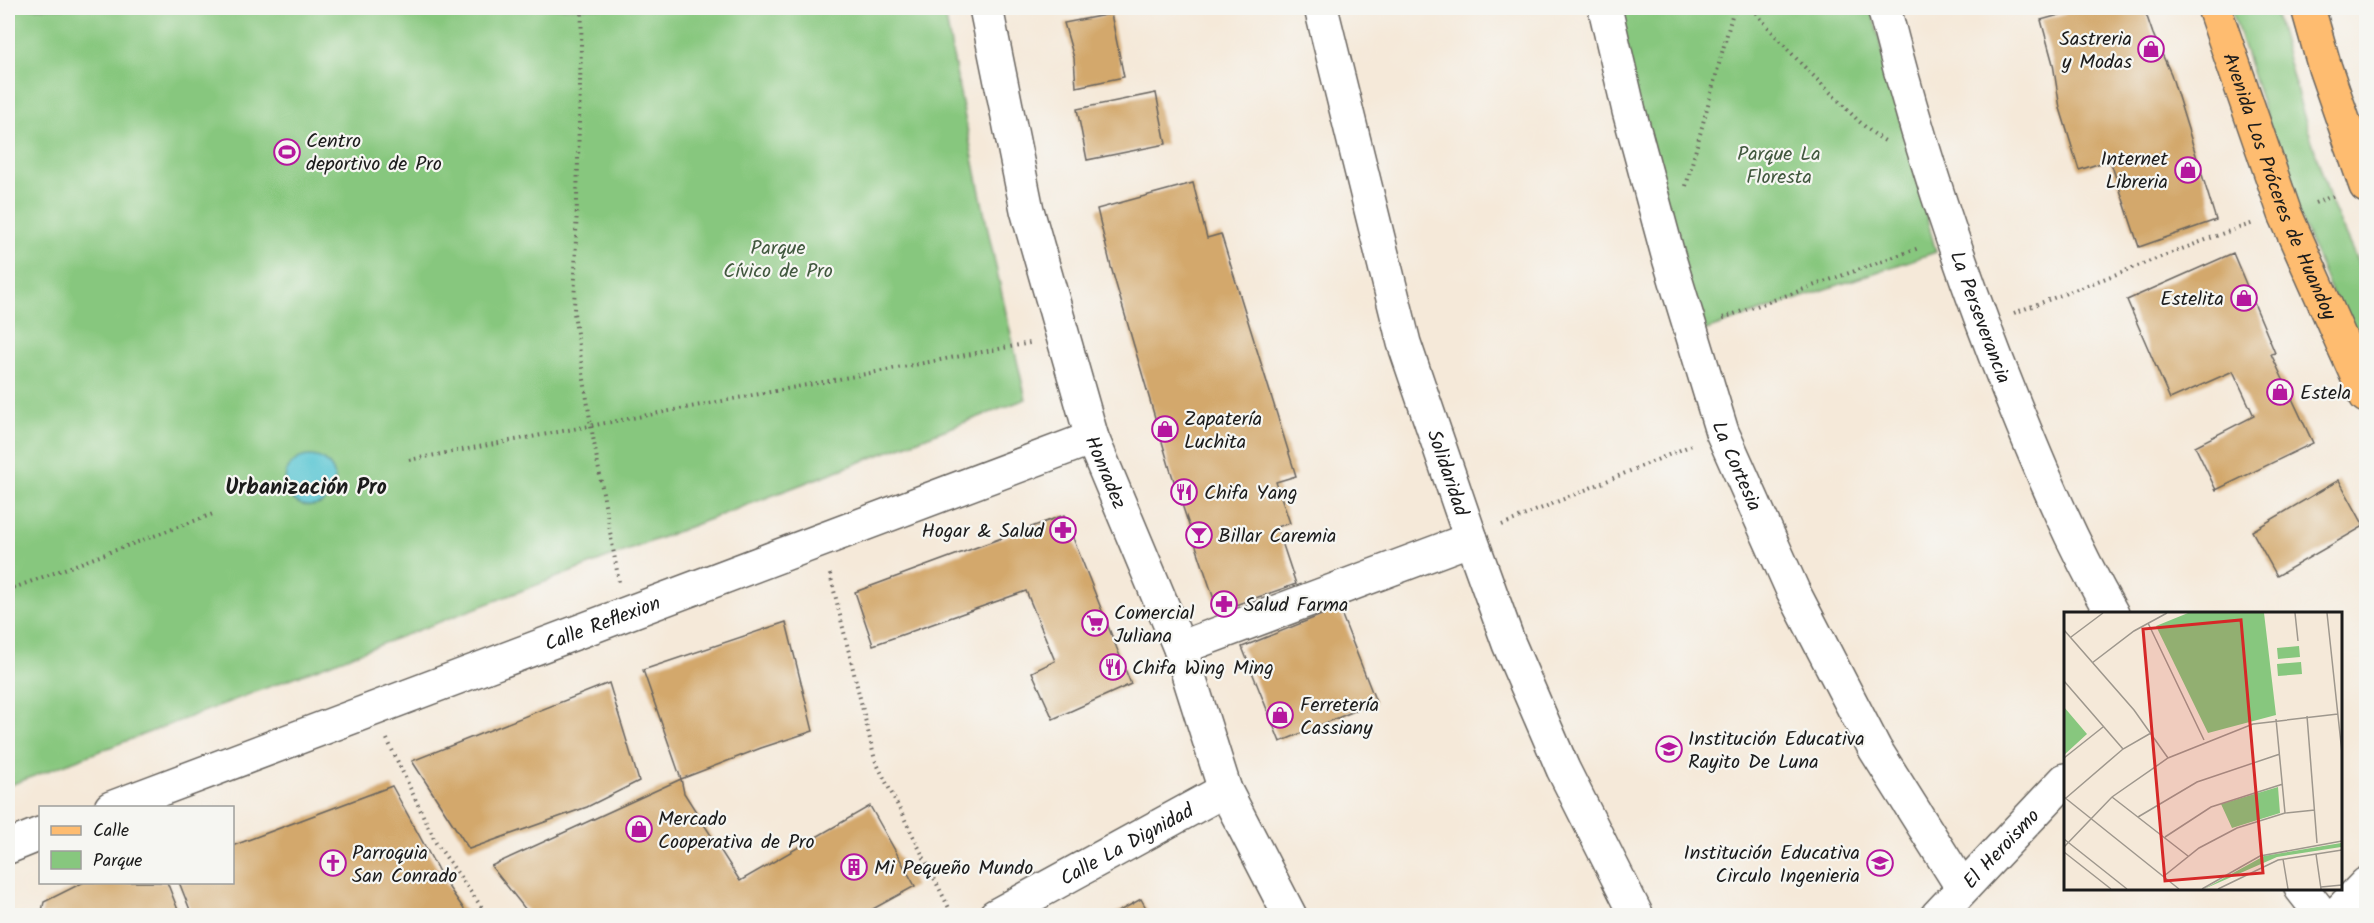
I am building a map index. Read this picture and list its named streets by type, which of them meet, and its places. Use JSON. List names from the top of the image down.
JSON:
{
  "streets": {
    "main road": ["Avenida Los Próceres de Huandoy"],
    "street": [
      "La Perseverancia",
      "La Cortesia",
      "Honradez",
      "Solidaridad",
      "Calle Reflexion",
      "Calle La Dignidad",
      "El Heroismo"
    ]
  },
  "crossings": [
    ["La Cortesia", "El Heroismo"],
    ["Honradez", "Calle Reflexion"],
    ["Honradez", "Calle La Dignidad"]
  ],
  "districts": ["Urbanización Pro"],
  "parks": ["Parque La Floresta", "Parque Cívico de Pro"],
  "places": {
    "shop": [
      "Sastreria y Modas",
      "Internet Libreria",
      "Estelita",
      "Estela",
      "Zapatería Luchita",
      "Ferretería Cassiany",
      "Mercado Cooperativa de Pro"
    ],
    "sports": ["Centro deportivo de Pro"],
    "restaurant": ["Chifa Yang", "Chifa Wing Ming"],
    "pharmacy": ["Hogar & Salud", "Salud Farma"],
    "bar": ["Billar Caremia"],
    "supermarket": ["Comercial Juliana"],
    "school or university": ["Institución Educativa Rayito De Luna", "Institución Educativa Circulo Ingenieria"],
    "church": ["Parroquia San Conrado"],
    "building": ["Mi Pequeño Mundo"]
  },
  "legend": ["Calle", "Parque"]
}
